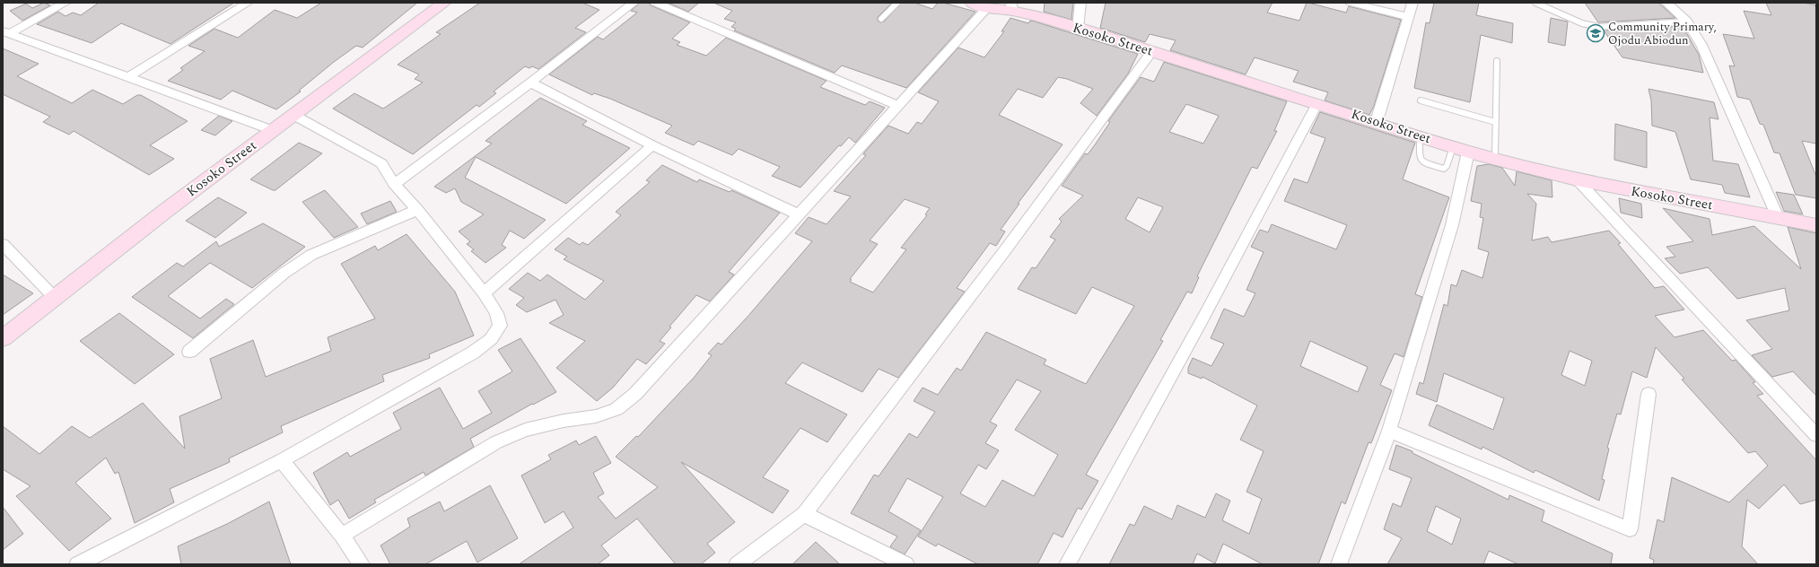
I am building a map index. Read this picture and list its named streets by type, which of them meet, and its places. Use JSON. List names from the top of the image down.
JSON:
{
  "streets": {
    "street": ["Kosoko Street"]
  },
  "places": {
    "school or university": ["Community Primary, Ojodu Abiodun"]
  }
}
